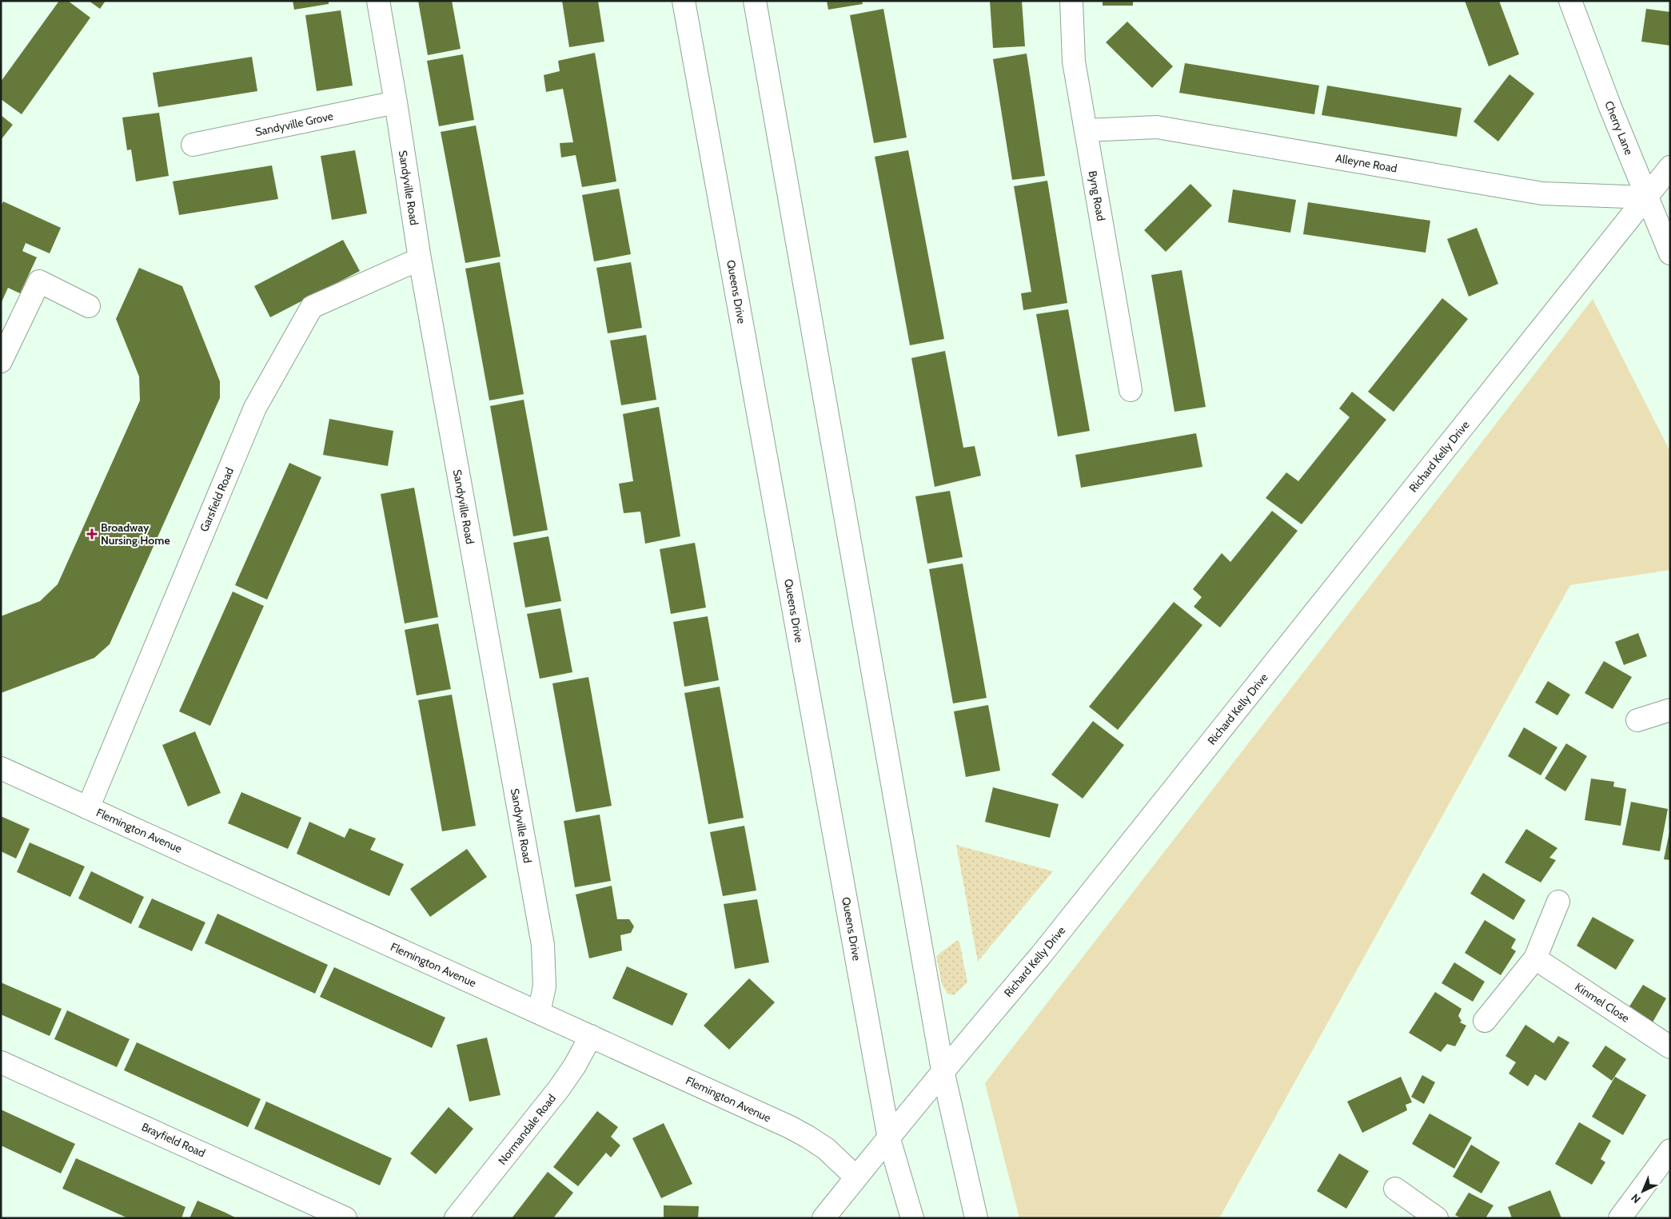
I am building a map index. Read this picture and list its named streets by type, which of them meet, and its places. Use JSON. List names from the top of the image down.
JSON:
{
  "streets": {
    "main road": [
      "Sandyville Grove",
      "Cherry Lane",
      "Alleyne Road",
      "Sandyville Road",
      "Byng Road",
      "Queens Drive",
      "Richard Kelly Drive",
      "Garsfield Road",
      "Flemington Avenue",
      "Kinmel Close",
      "Normandale Road",
      "Brayfield Road"
    ]
  },
  "crossings": [
    ["Sandyville Grove", "Sandyville Road"],
    ["Cherry Lane", "Alleyne Road"],
    ["Cherry Lane", "Richard Kelly Drive"],
    ["Alleyne Road", "Byng Road"],
    ["Alleyne Road", "Richard Kelly Drive"],
    ["Sandyville Road", "Garsfield Road"],
    ["Sandyville Road", "Flemington Avenue"],
    ["Queens Drive", "Richard Kelly Drive"],
    ["Richard Kelly Drive", "Flemington Avenue"],
    ["Garsfield Road", "Flemington Avenue"],
    ["Flemington Avenue", "Normandale Road"]
  ],
  "places": {
    "health": ["Broadway Nursing Home"]
  },
  "north": "bottom left"
}
